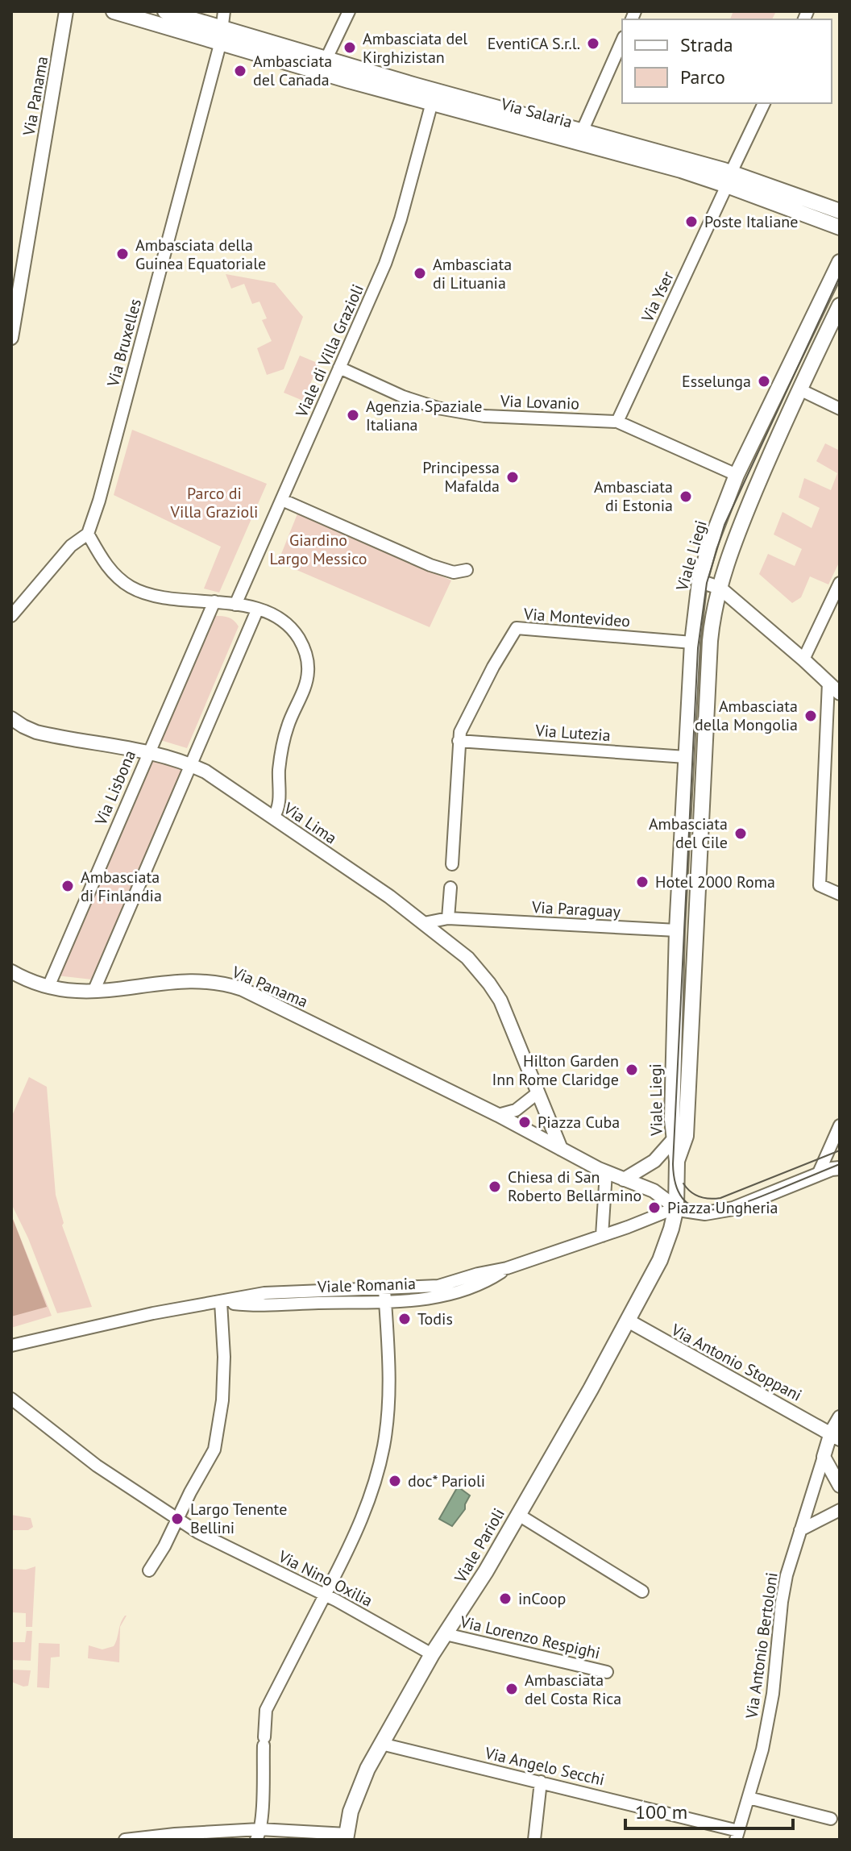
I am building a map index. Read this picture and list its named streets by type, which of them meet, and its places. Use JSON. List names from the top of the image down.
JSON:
{
  "streets": {
    "main road": ["Via Salaria", "Viale Liegi", "Viale Parioli"],
    "street": [
      "Via Panama",
      "Via Yser",
      "Via Bruxelles",
      "Viale di Villa Grazioli",
      "Via Lovanio",
      "Via Montevideo",
      "Via Lutezia",
      "Via Lisbona",
      "Via Lima",
      "Via Paraguay",
      "Viale Romania",
      "Via Antonio Stoppani",
      "Via Nino Oxilia",
      "Via Lorenzo Respighi",
      "Via Antonio Bertoloni",
      "Via Angelo Secchi"
    ]
  },
  "crossings": [
    ["Via Panama", "Via Lisbona"],
    ["Via Salaria", "Via Yser"],
    ["Via Salaria", "Via Bruxelles"],
    ["Via Salaria", "Viale di Villa Grazioli"],
    ["Via Yser", "Via Lovanio"],
    ["Viale di Villa Grazioli", "Via Lovanio"],
    ["Via Lovanio", "Viale Liegi"],
    ["Viale Liegi", "Via Montevideo"],
    ["Viale Liegi", "Via Lutezia"],
    ["Viale Liegi", "Via Paraguay"],
    ["Via Montevideo", "Via Lutezia"],
    ["Via Lisbona", "Via Lima"],
    ["Via Lima", "Via Paraguay"],
    ["Via Antonio Stoppani", "Viale Parioli"],
    ["Viale Parioli", "Via Nino Oxilia"],
    ["Viale Parioli", "Via Lorenzo Respighi"],
    ["Viale Parioli", "Via Angelo Secchi"],
    ["Via Antonio Bertoloni", "Via Angelo Secchi"]
  ],
  "parks": ["Parco di Villa Grazioli", "Giardino Largo Messico"],
  "places": [
    "EventiCA S.r.l.",
    "Ambasciata del Kirghizistan",
    "Ambasciata del Canada",
    "Poste Italiane",
    "Ambasciata della Guinea Equatoriale",
    "Ambasciata di Lituania",
    "Esselunga",
    "Agenzia Spaziale Italiana",
    "Principessa Mafalda",
    "Ambasciata di Estonia",
    "Ambasciata della Mongolia",
    "Ambasciata del Cile",
    "Hotel 2000 Roma",
    "Ambasciata di Finlandia",
    "Hilton Garden Inn Rome Claridge",
    "Piazza Cuba",
    "Chiesa di San Roberto Bellarmino",
    "Piazza Ungheria",
    "Todis",
    "doc* Parioli",
    "Largo Tenente Bellini",
    "inCoop",
    "Ambasciata del Costa Rica"
  ],
  "legend": ["Strada", "Parco"],
  "scale_bar": "100 m"
}
